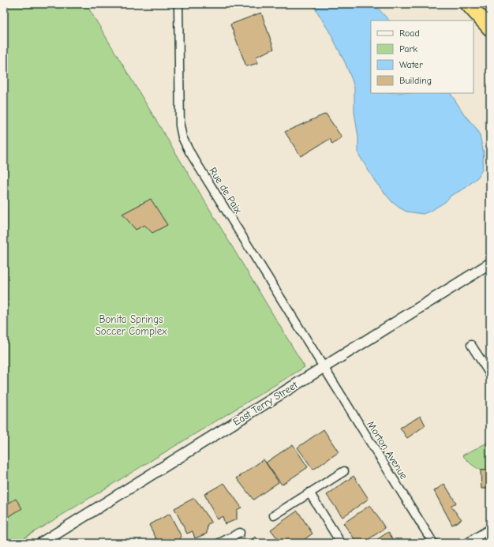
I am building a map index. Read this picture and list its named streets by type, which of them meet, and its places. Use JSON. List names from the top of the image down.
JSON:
{
  "streets": {
    "street": ["Rue de Paix", "East Terry Street", "Morton Avenue"]
  },
  "crossings": [
    ["Rue de Paix", "East Terry Street"],
    ["Rue de Paix", "Morton Avenue"],
    ["East Terry Street", "Morton Avenue"]
  ],
  "parks": ["Bonita Springs Soccer Complex"],
  "legend": [
    "Road",
    "Park",
    "Water",
    "Building"
  ]
}
